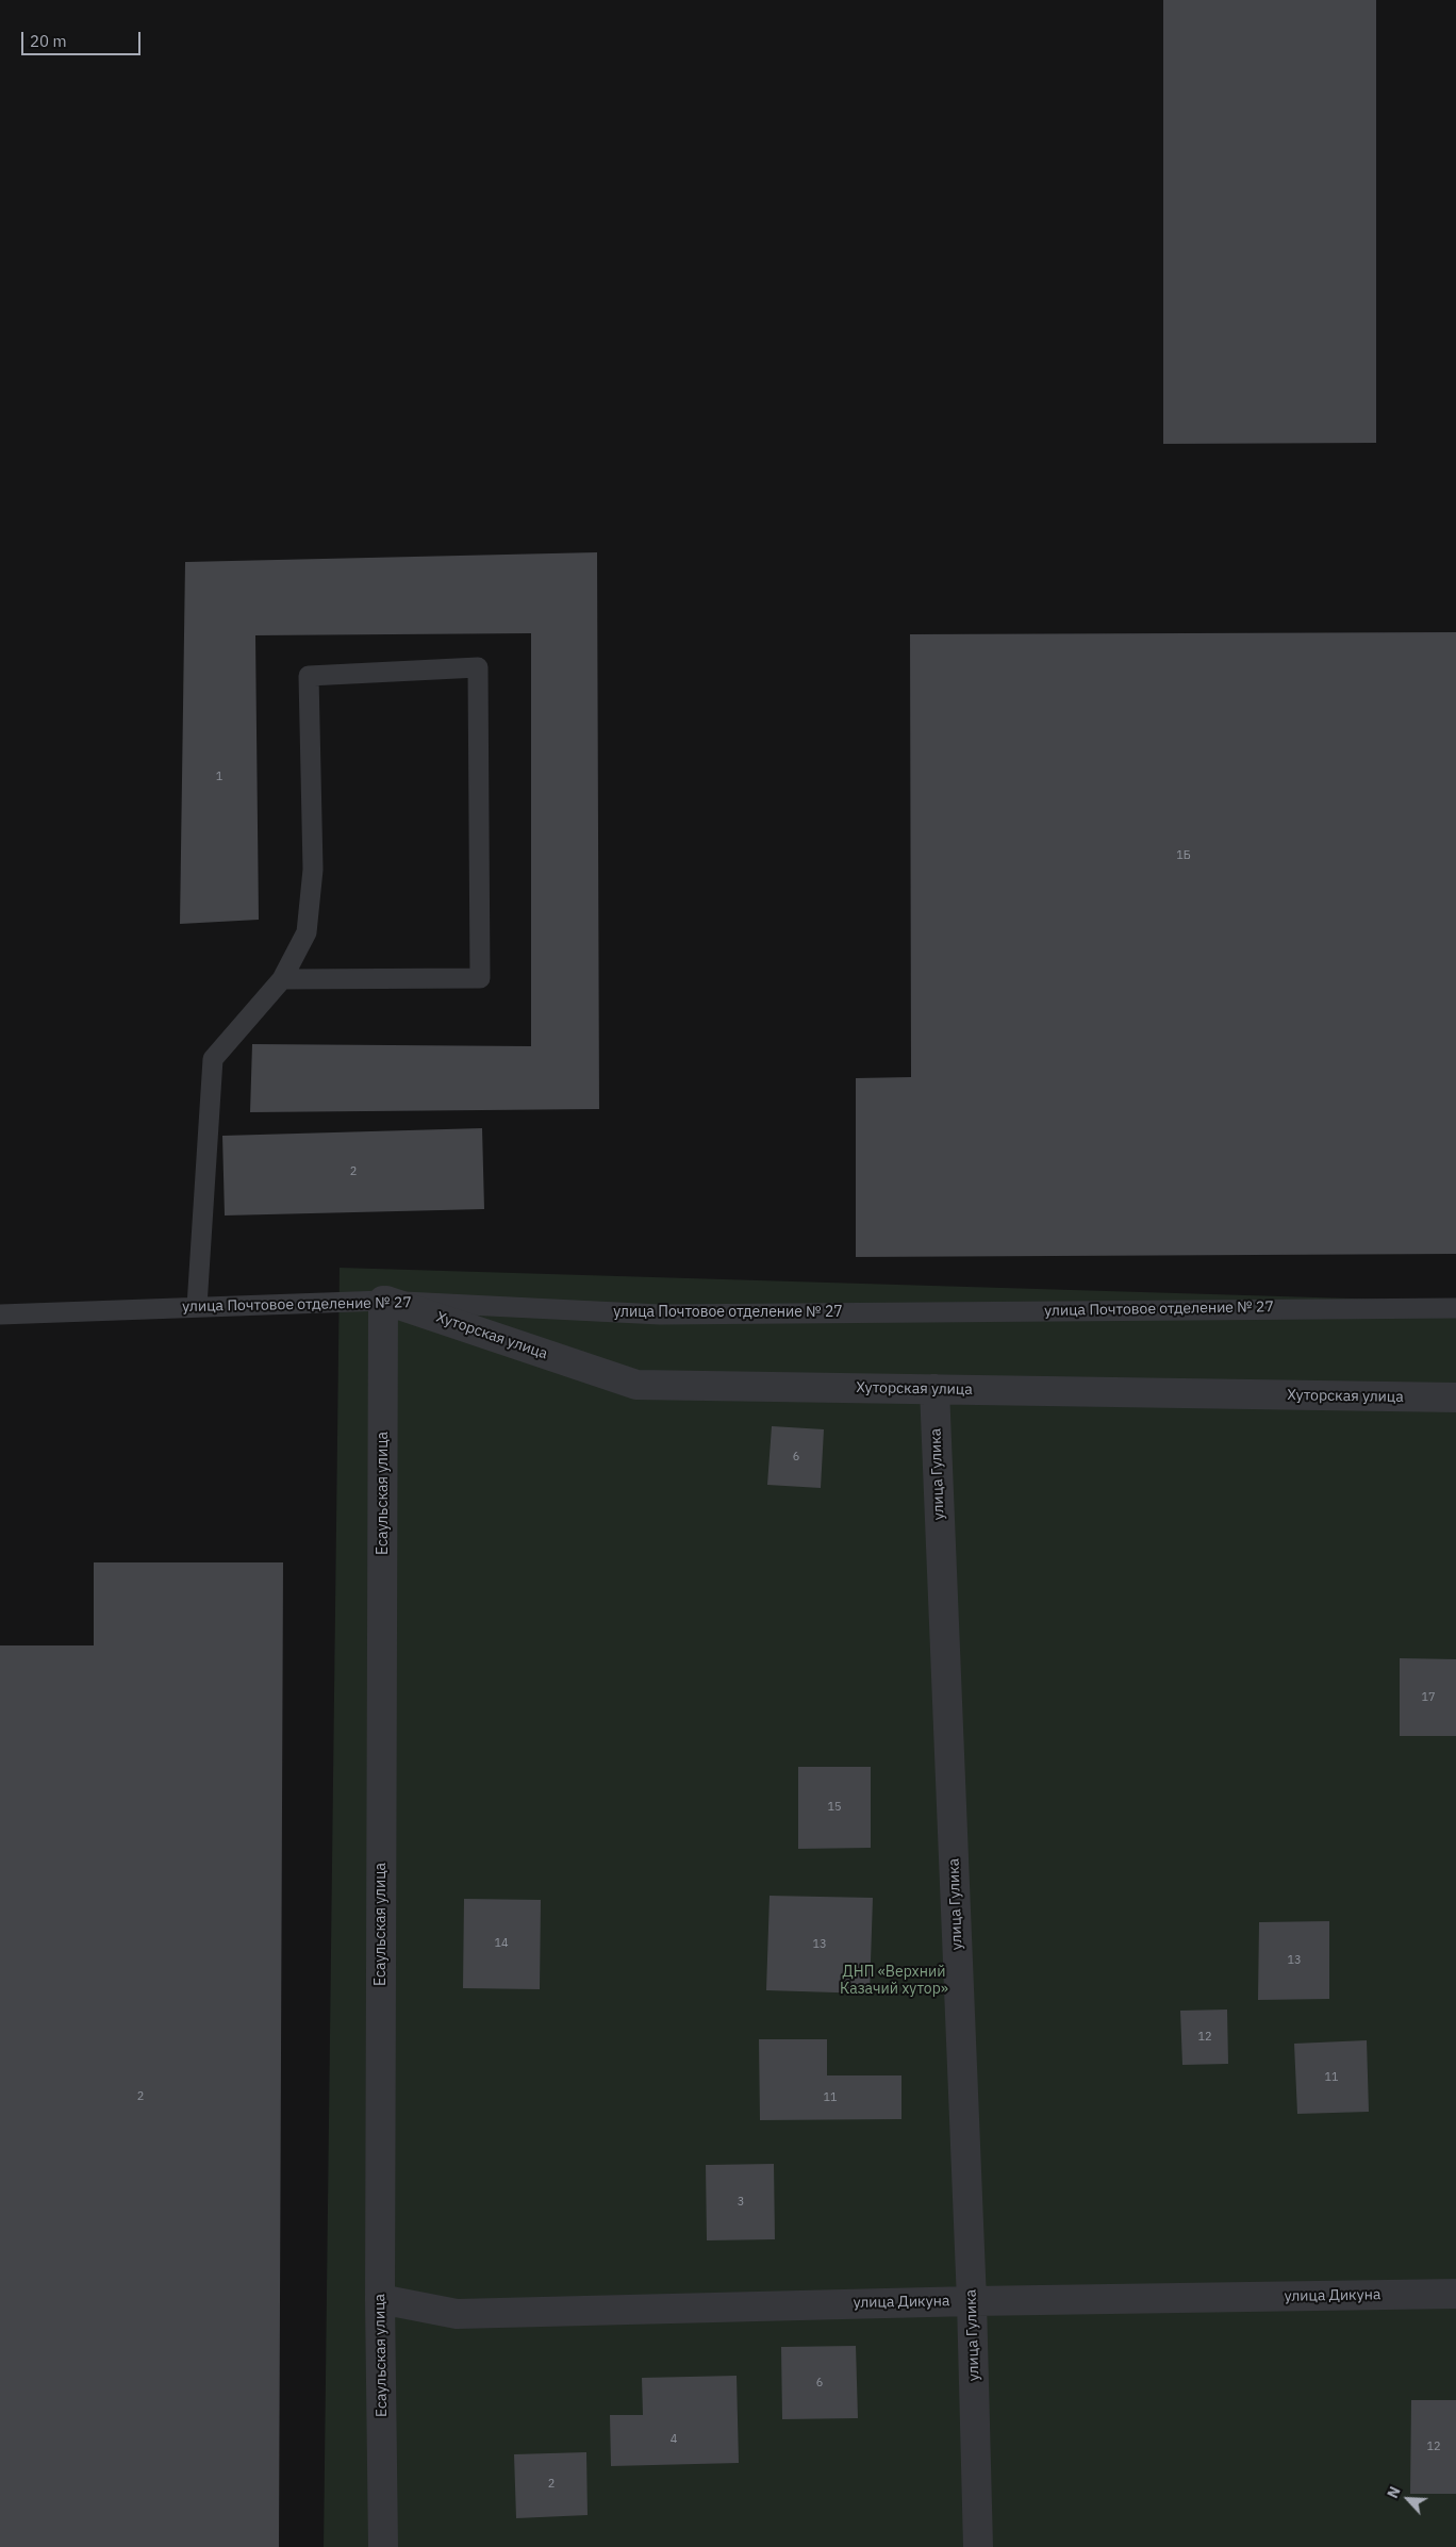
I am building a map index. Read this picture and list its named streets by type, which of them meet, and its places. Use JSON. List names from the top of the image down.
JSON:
{
  "streets": {
    "street": [
      "Хуторская улица",
      "улица Гулика",
      "Есаульская улица",
      "улица Дикуна"
    ],
    "lane": ["улица Почтовое отделение № 27"]
  },
  "crossings": [
    ["улица Почтовое отделение № 27", "Хуторская улица"],
    ["улица Почтовое отделение № 27", "Есаульская улица"],
    ["Хуторская улица", "улица Гулика"],
    ["Хуторская улица", "Есаульская улица"],
    ["улица Гулика", "улица Дикуна"],
    ["Есаульская улица", "улица Дикуна"]
  ],
  "parks": ["ДНП «Верхний Казачий хутор»"],
  "house_numbers": [
    "1",
    "1Б",
    "2",
    "6",
    "17",
    "15",
    "14",
    "13",
    "13",
    "12",
    "11",
    "2",
    "11",
    "3",
    "6",
    "4",
    "12",
    "2"
  ],
  "scale_bar": "20 m",
  "north": "top left"
}
